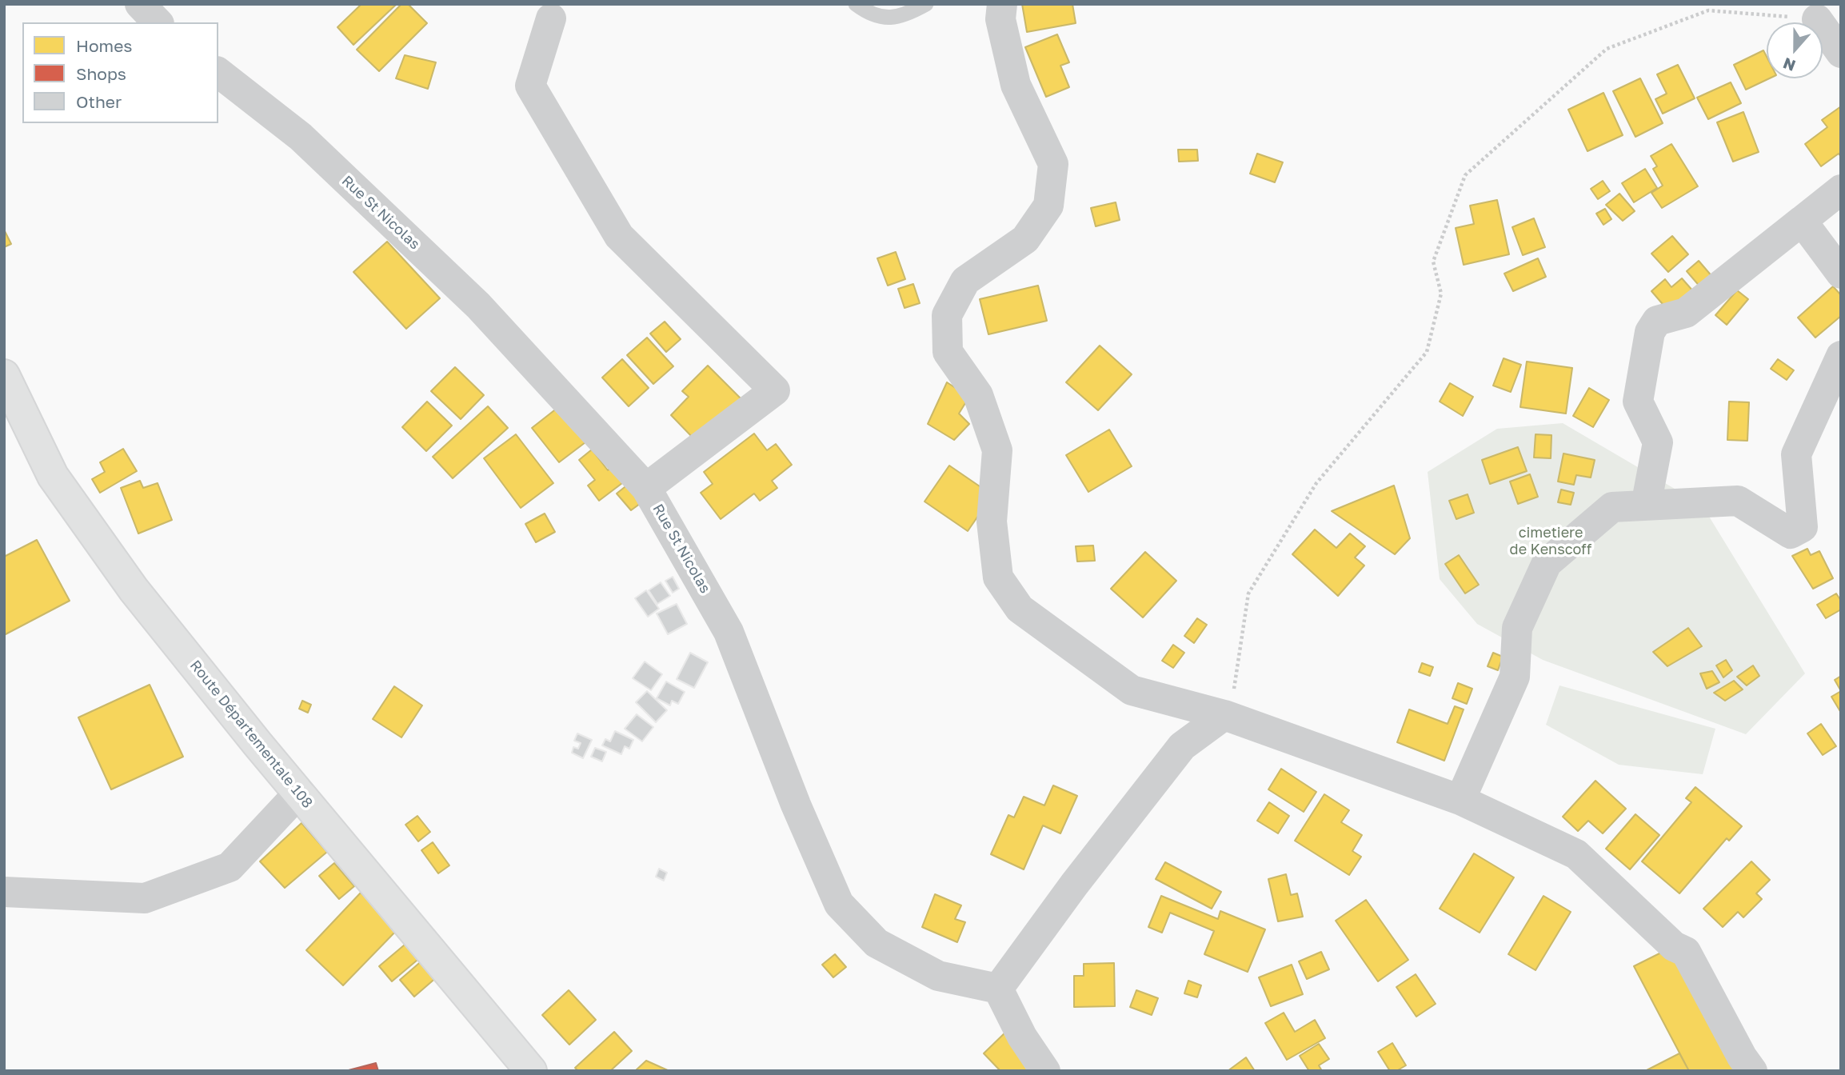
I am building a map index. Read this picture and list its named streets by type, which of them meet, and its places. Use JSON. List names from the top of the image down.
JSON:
{
  "streets": {
    "main road": ["Route Départementale 108"],
    "street": ["Rue St Nicolas"]
  },
  "parks": ["cimetiere de Kenscoff"],
  "legend": ["Homes", "Shops", "Other"],
  "north": "bottom"
}
